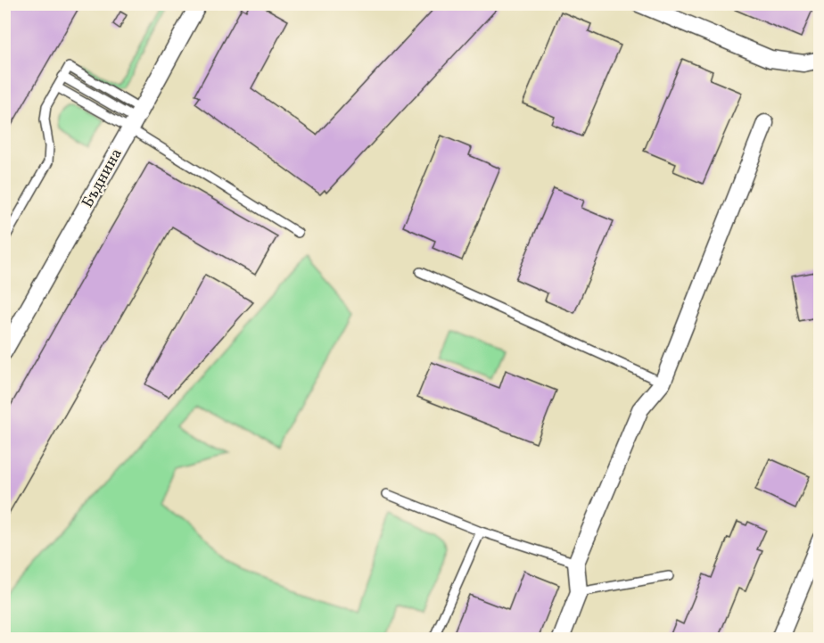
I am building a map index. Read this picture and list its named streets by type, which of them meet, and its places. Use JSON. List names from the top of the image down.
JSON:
{
  "streets": {
    "street": ["Бъднина"]
  }
}
